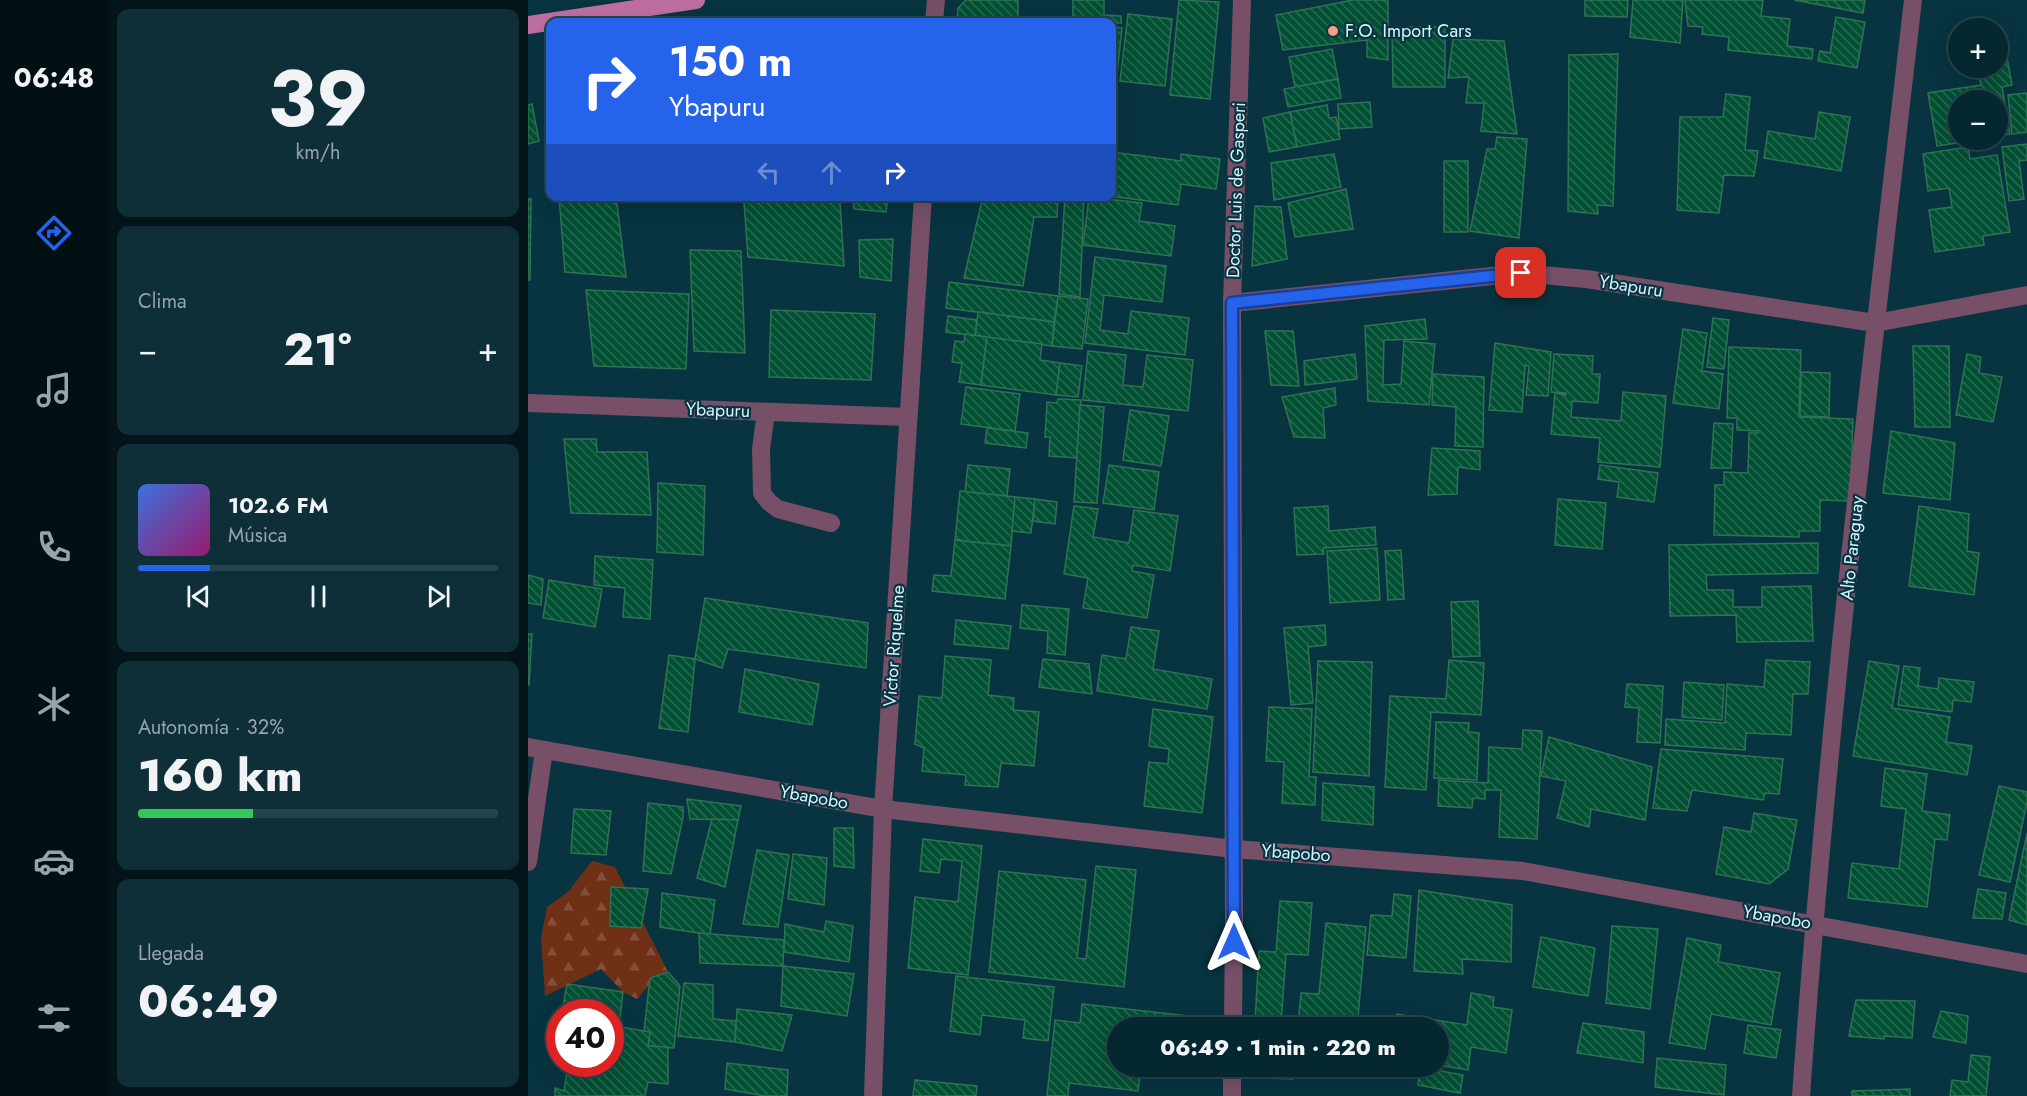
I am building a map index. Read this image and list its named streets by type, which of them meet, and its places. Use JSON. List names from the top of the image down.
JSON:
{
  "streets": {
    "street": [
      "Doctor Luis de Gasperi",
      "Ybapuru",
      "Alto Paraguay",
      "Victor Riquelme",
      "Ybapobo"
    ]
  },
  "crossings": [
    ["Doctor Luis de Gasperi", "Ybapuru"],
    ["Doctor Luis de Gasperi", "Ybapobo"],
    ["Ybapuru", "Alto Paraguay"],
    ["Ybapuru", "Victor Riquelme"],
    ["Alto Paraguay", "Ybapobo"],
    ["Victor Riquelme", "Ybapobo"]
  ],
  "places": ["F.O. Import Cars"],
  "page": {
    "tabs": "06:48",
    "tile": [
      ["39", "km/h"],
      "Clima",
      ["Autonomía · 32%", "160 km"],
      ["Llegada", "06:49"]
    ],
    "map_buttons": ["+", "−"],
    "turn": ["150 m", "Ybapuru"],
    "heat": ["−", "21°", "+"],
    "song": ["102.6 FM", "Música"],
    "limit": "40",
    "trip": "06:49 · 1 min · 220 m"
  }
}
